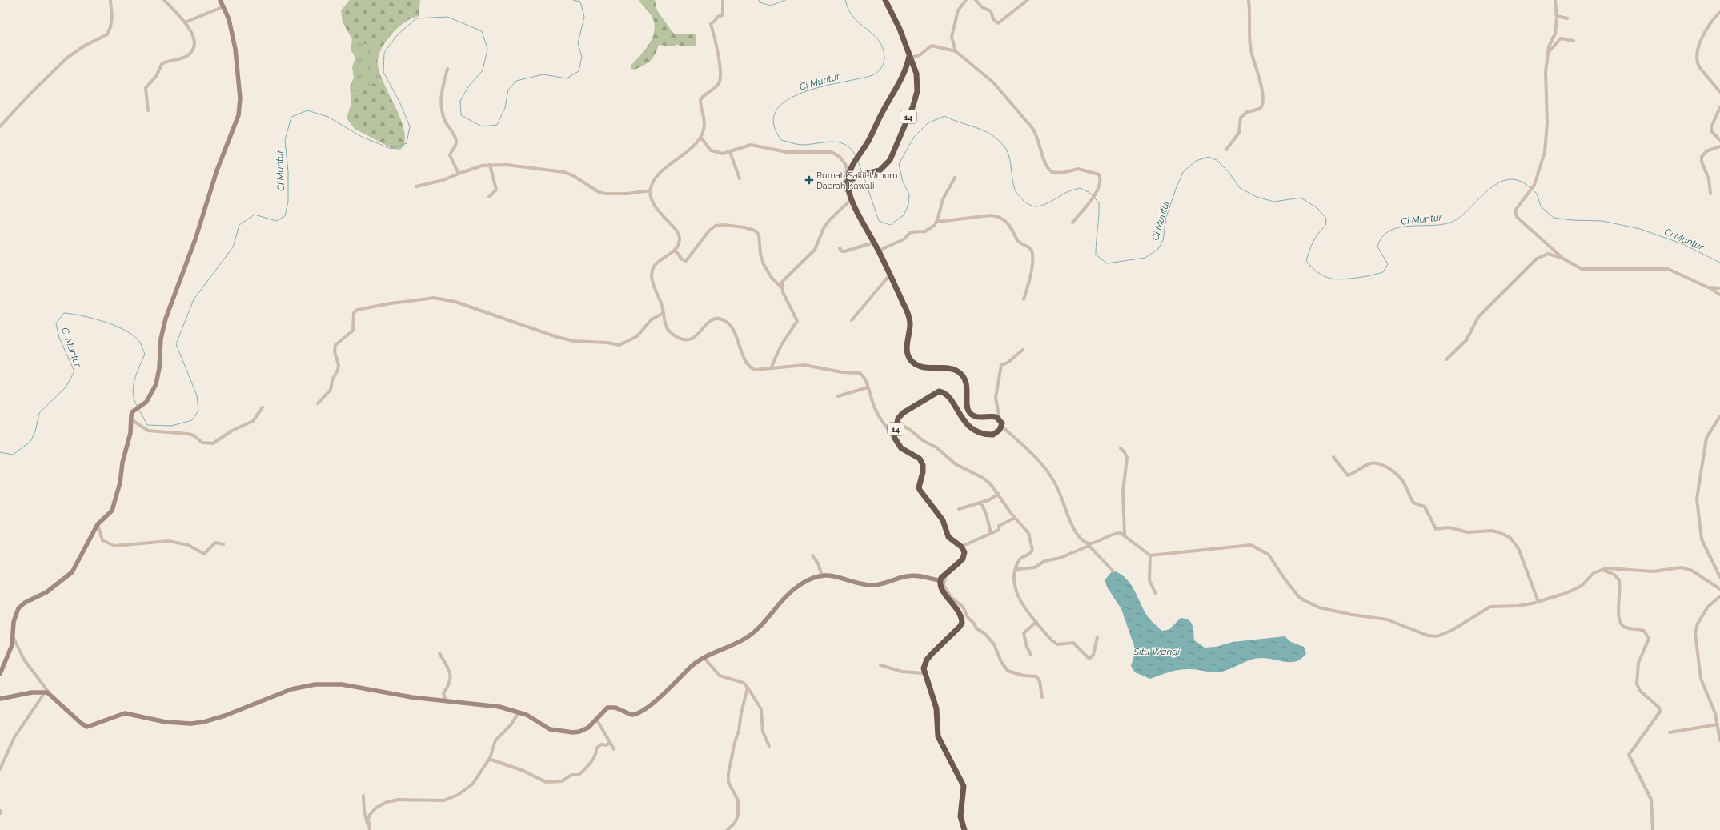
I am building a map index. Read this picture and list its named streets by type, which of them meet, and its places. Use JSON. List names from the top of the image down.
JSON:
{
  "streets": {
    "highway": ["14"]
  },
  "water": ["Ci Muntur", "Situ Wangi"],
  "places": {
    "health": ["Rumah Sakit Umum Daerah Kawali"]
  }
}
